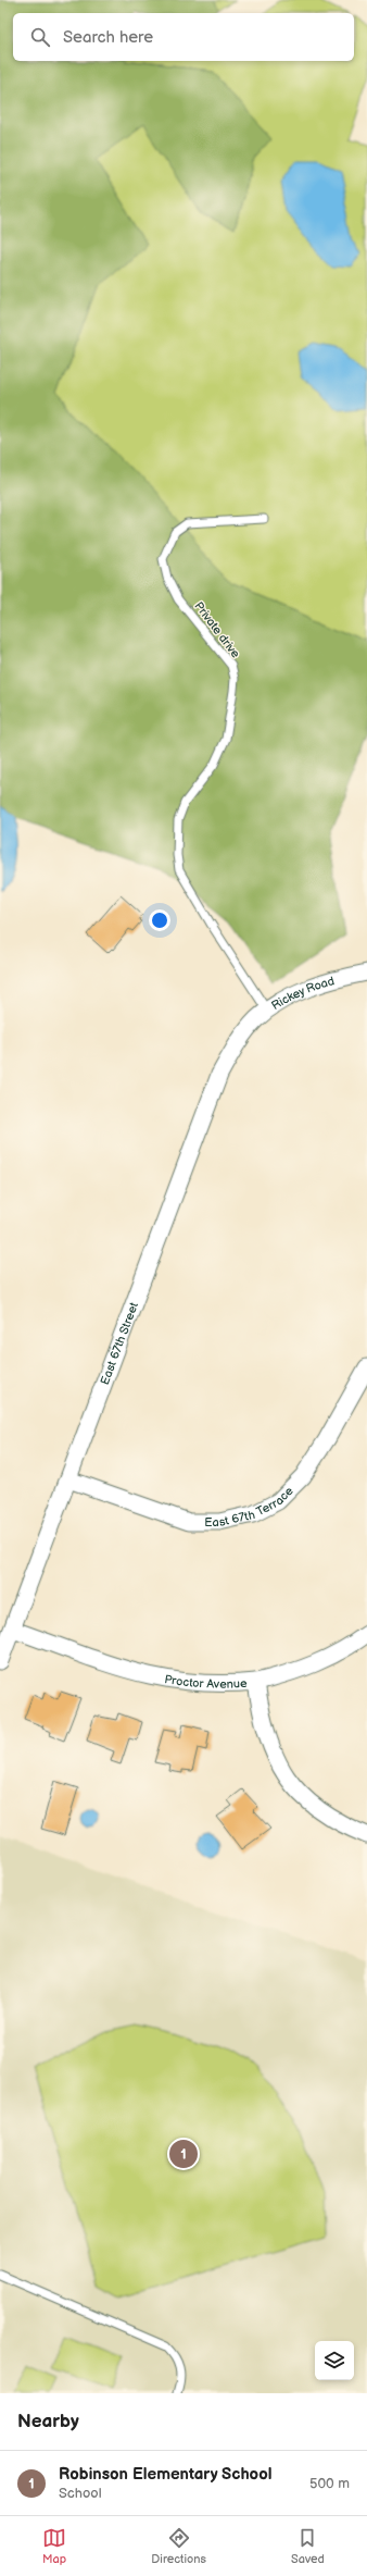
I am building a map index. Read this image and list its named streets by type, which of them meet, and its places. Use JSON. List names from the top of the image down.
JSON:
{
  "streets": {
    "street": [
      "Rickey Road",
      "East 67th Street",
      "East 67th Terrace",
      "Proctor Avenue"
    ],
    "lane": ["Private drive"]
  },
  "crossings": [
    ["Private drive", "Rickey Road"],
    ["Rickey Road", "East 67th Street"],
    ["East 67th Street", "East 67th Terrace"],
    ["East 67th Street", "Proctor Avenue"]
  ],
  "page": {
    "search": "Search here",
    "pins": "1",
    "heading": "Nearby",
    "list": [
      {
        "mark": "1",
        "name": "Robinson Elementary School",
        "note": "School",
        "value": "500 m"
      }
    ],
    "nav": ["Map", "Directions", "Saved"]
  }
}
